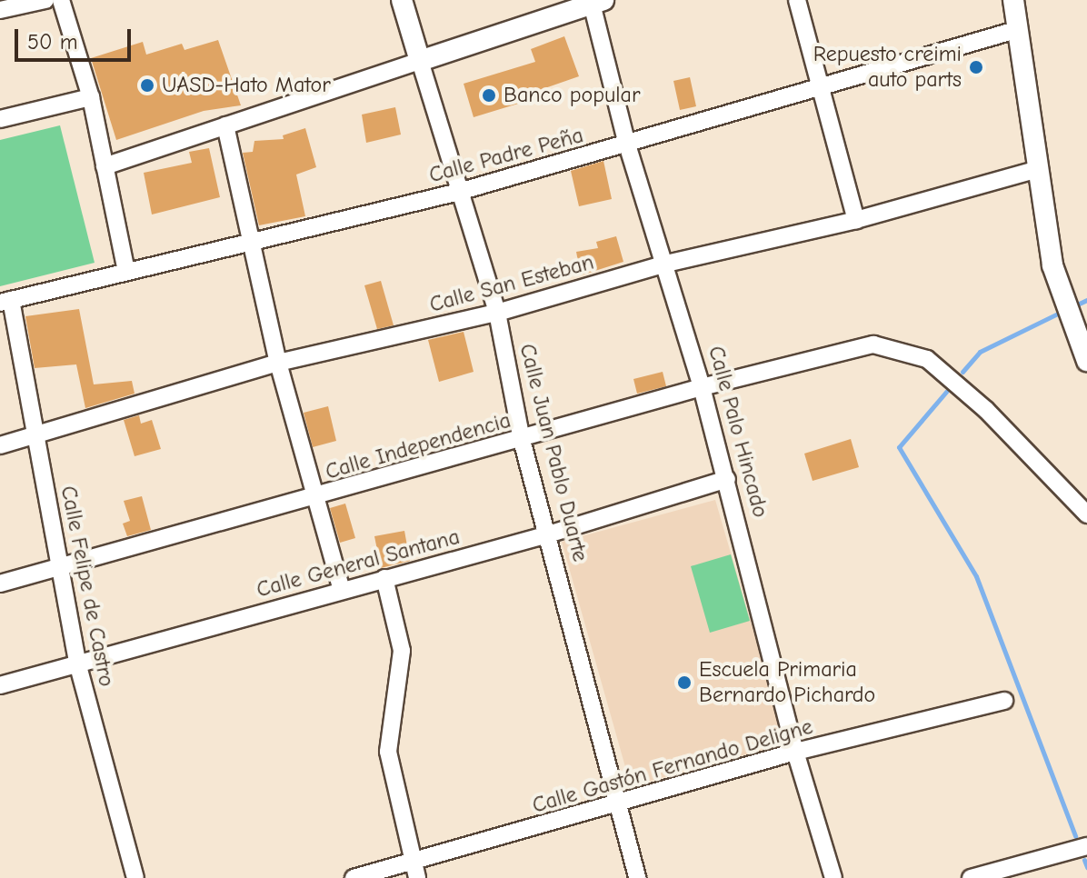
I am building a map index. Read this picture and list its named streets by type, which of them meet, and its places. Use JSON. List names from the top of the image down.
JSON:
{
  "streets": {
    "main road": ["Calle Juan Pablo Duarte"],
    "street": [
      "Calle Padre Peña",
      "Calle San Esteban",
      "Calle Palo Hincado",
      "Calle Independencia",
      "Calle General Santana",
      "Calle Felipe de Castro",
      "Calle Gastón Fernando Deligne"
    ]
  },
  "crossings": [
    ["Calle Padre Peña", "Calle Palo Hincado"],
    ["Calle Padre Peña", "Calle Juan Pablo Duarte"],
    ["Calle Padre Peña", "Calle Felipe de Castro"],
    ["Calle San Esteban", "Calle Palo Hincado"],
    ["Calle San Esteban", "Calle Juan Pablo Duarte"],
    ["Calle San Esteban", "Calle Felipe de Castro"],
    ["Calle Palo Hincado", "Calle Independencia"],
    ["Calle Palo Hincado", "Calle General Santana"],
    ["Calle Palo Hincado", "Calle Gastón Fernando Deligne"],
    ["Calle Independencia", "Calle Juan Pablo Duarte"],
    ["Calle Independencia", "Calle Felipe de Castro"],
    ["Calle Juan Pablo Duarte", "Calle General Santana"],
    ["Calle Juan Pablo Duarte", "Calle Gastón Fernando Deligne"],
    ["Calle General Santana", "Calle Felipe de Castro"]
  ],
  "places": [
    "Repuesto creimi auto parts",
    "UASD-Hato Mator",
    "Banco popular",
    "Escuela Primaria Bernardo Pichardo"
  ],
  "scale_bar": "50 m"
}
